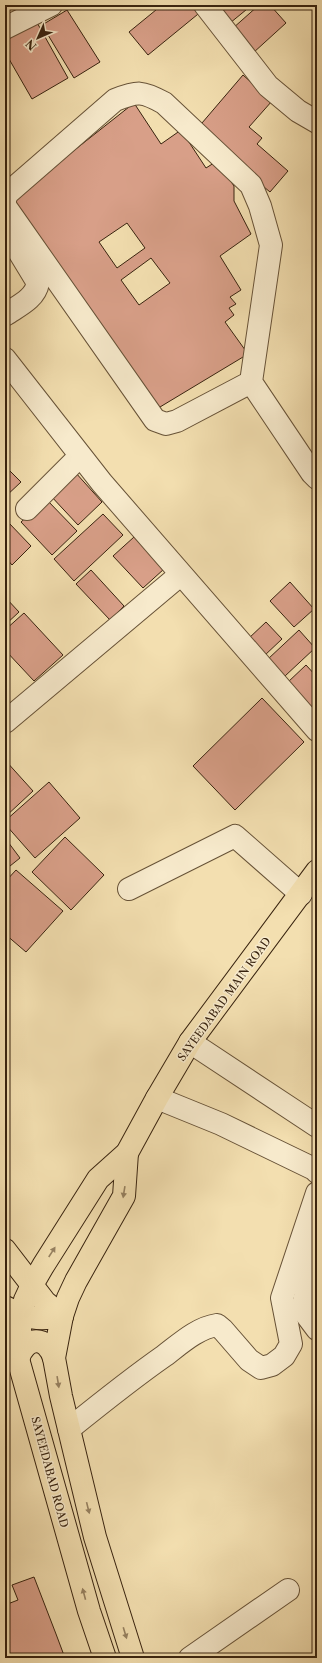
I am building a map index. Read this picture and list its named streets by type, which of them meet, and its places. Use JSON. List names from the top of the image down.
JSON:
{
  "streets": {
    "main road": ["SAYEEDABAD MAIN ROAD", "SAYEEDABAD ROAD"]
  },
  "north": "bottom left"
}
